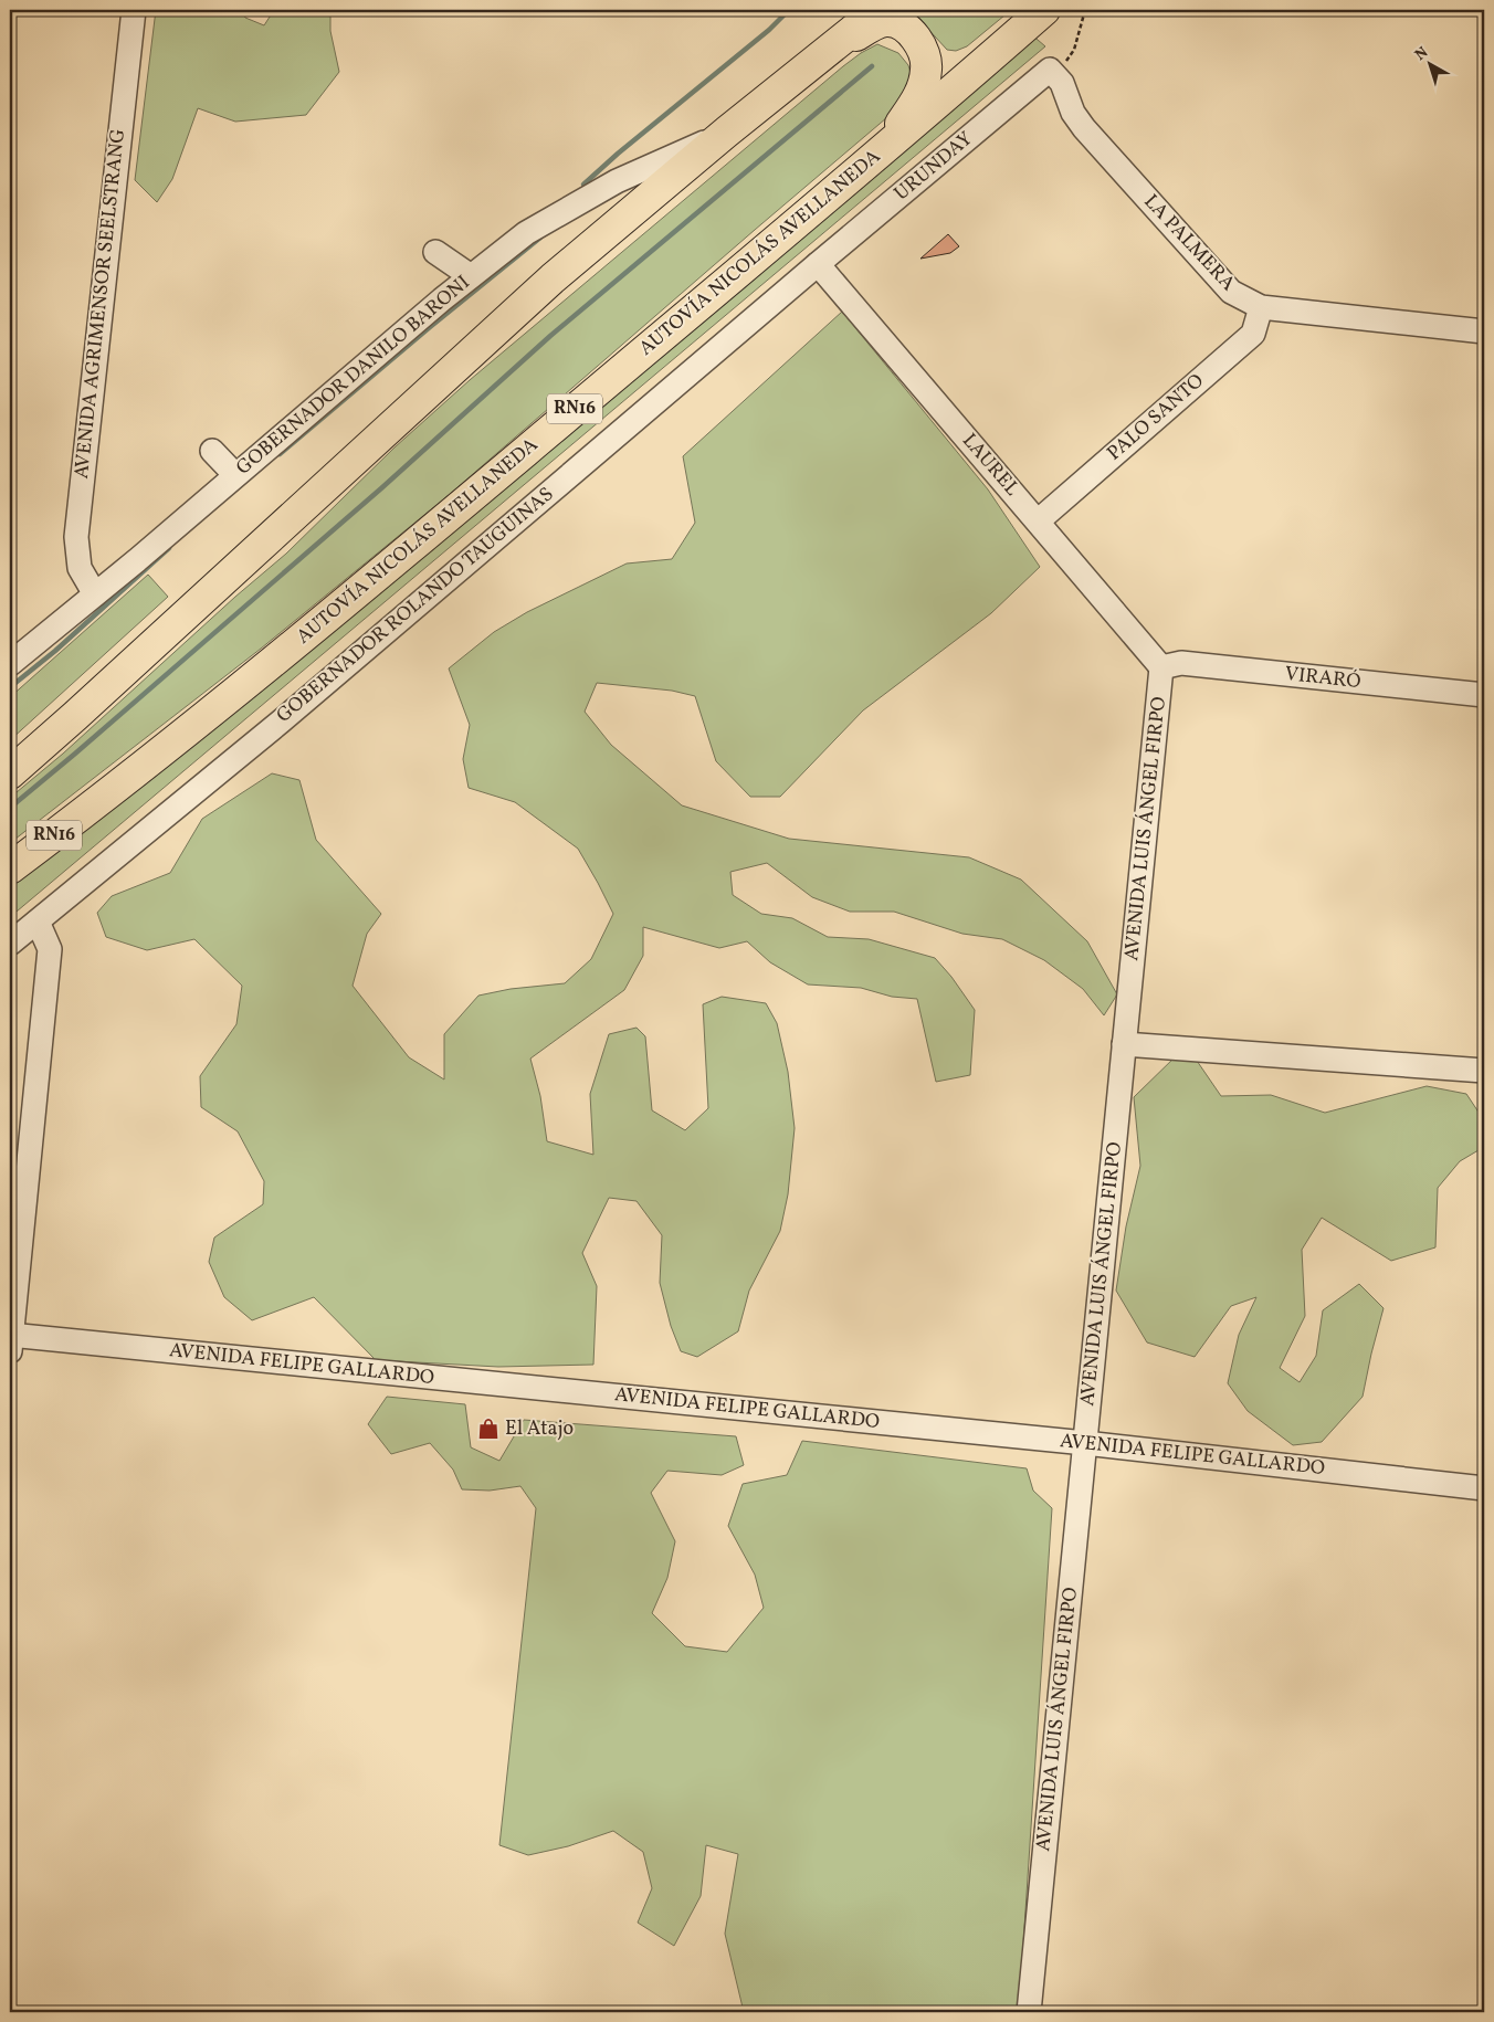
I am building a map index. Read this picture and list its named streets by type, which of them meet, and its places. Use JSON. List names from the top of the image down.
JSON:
{
  "streets": {
    "highway": ["AUTOVÍA NICOLÁS AVELLANEDA", "RN16"],
    "street": [
      "URUNDAY",
      "LA PALMERA",
      "AVENIDA AGRIMENSOR SEELSTRANG",
      "GOBERNADOR DANILO BARONI",
      "PALO SANTO",
      "LAUREL",
      "GOBERNADOR ROLANDO TAUGUINAS",
      "VIRARÓ",
      "AVENIDA LUIS ÁNGEL FIRPO",
      "AVENIDA FELIPE GALLARDO"
    ]
  },
  "crossings": [
    ["URUNDAY", "LA PALMERA"],
    ["URUNDAY", "LAUREL"],
    ["URUNDAY", "GOBERNADOR ROLANDO TAUGUINAS"],
    ["LA PALMERA", "PALO SANTO"],
    ["AVENIDA AGRIMENSOR SEELSTRANG", "GOBERNADOR DANILO BARONI"],
    ["PALO SANTO", "LAUREL"],
    ["LAUREL", "GOBERNADOR ROLANDO TAUGUINAS"],
    ["LAUREL", "VIRARÓ"],
    ["LAUREL", "AVENIDA LUIS ÁNGEL FIRPO"],
    ["VIRARÓ", "AVENIDA LUIS ÁNGEL FIRPO"],
    ["AVENIDA LUIS ÁNGEL FIRPO", "AVENIDA FELIPE GALLARDO"]
  ],
  "places": {
    "shop": ["El Atajo"]
  },
  "north": "top left"
}
